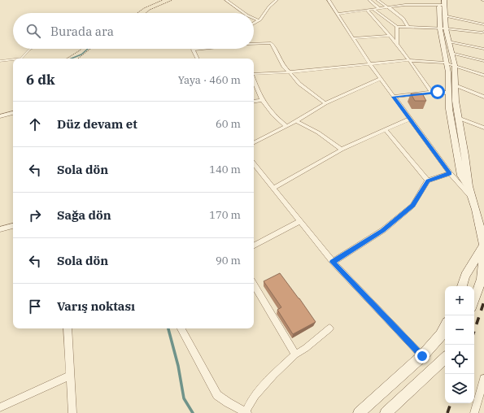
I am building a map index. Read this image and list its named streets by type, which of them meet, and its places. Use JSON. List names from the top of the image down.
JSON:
{
  "page": {
    "search": "Burada ara",
    "heading": ["6 dk", "Yaya · 460 m"],
    "list": [
      ["Düz devam et", "60 m"],
      ["Sola dön", "140 m"],
      ["Sağa dön", "170 m"],
      ["Sola dön", "90 m"],
      "Varış noktası"
    ],
    "map_buttons": ["+", "−"]
  }
}
